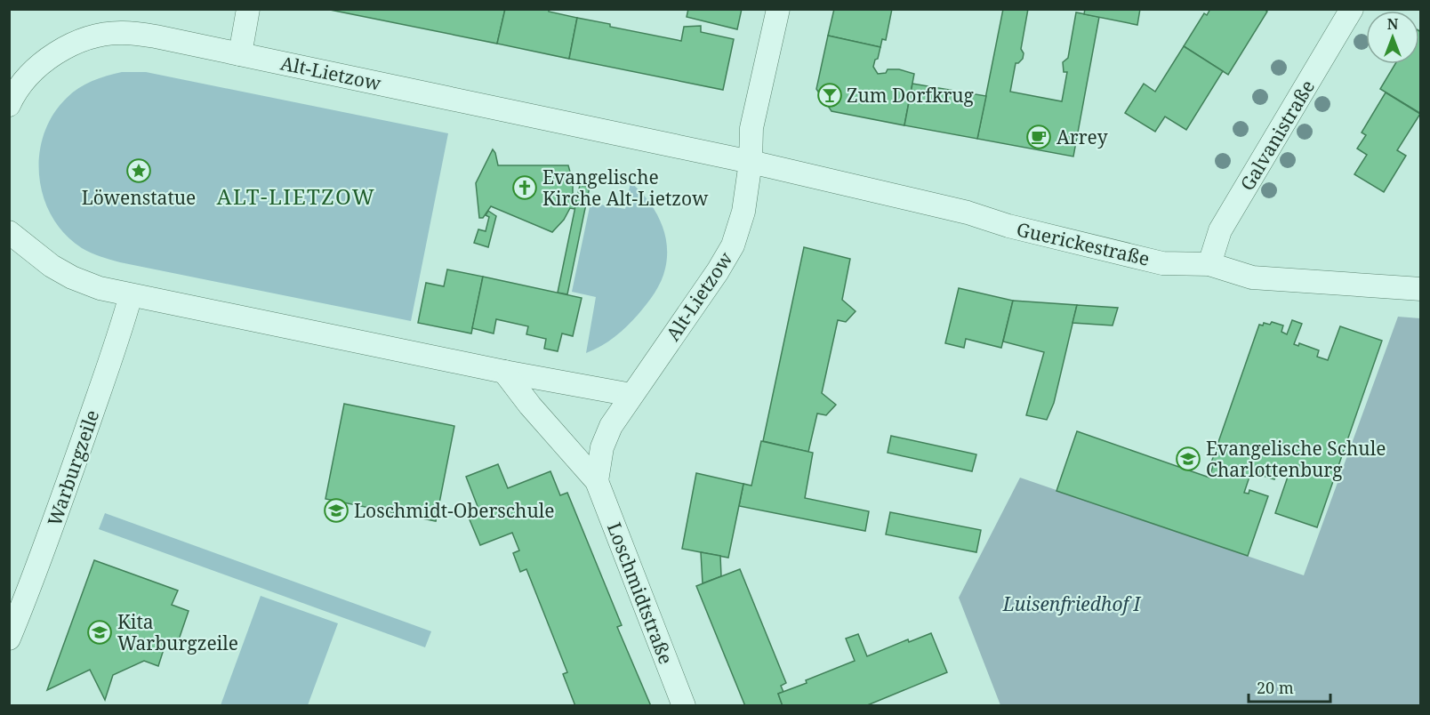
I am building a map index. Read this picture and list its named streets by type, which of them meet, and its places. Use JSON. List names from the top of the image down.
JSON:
{
  "streets": {
    "street": [
      "Alt-Lietzow",
      "Galvanistraße",
      "Guerickestraße",
      "Warburgzeile",
      "Loschmidtstraße"
    ]
  },
  "crossings": [
    ["Alt-Lietzow", "Guerickestraße"],
    ["Galvanistraße", "Guerickestraße"]
  ],
  "districts": ["ALT-LIETZOW"],
  "parks": ["Luisenfriedhof I"],
  "places": {
    "bar": ["Zum Dorfkrug"],
    "cafe": ["Arrey"],
    "place": ["Löwenstatue"],
    "church": ["Evangelische Kirche Alt-Lietzow"],
    "school or university": ["Evangelische Schule Charlottenburg", "Loschmidt-Oberschule", "Kita Warburgzeile"]
  },
  "scale_bar": "20 m",
  "north": "top"
}
